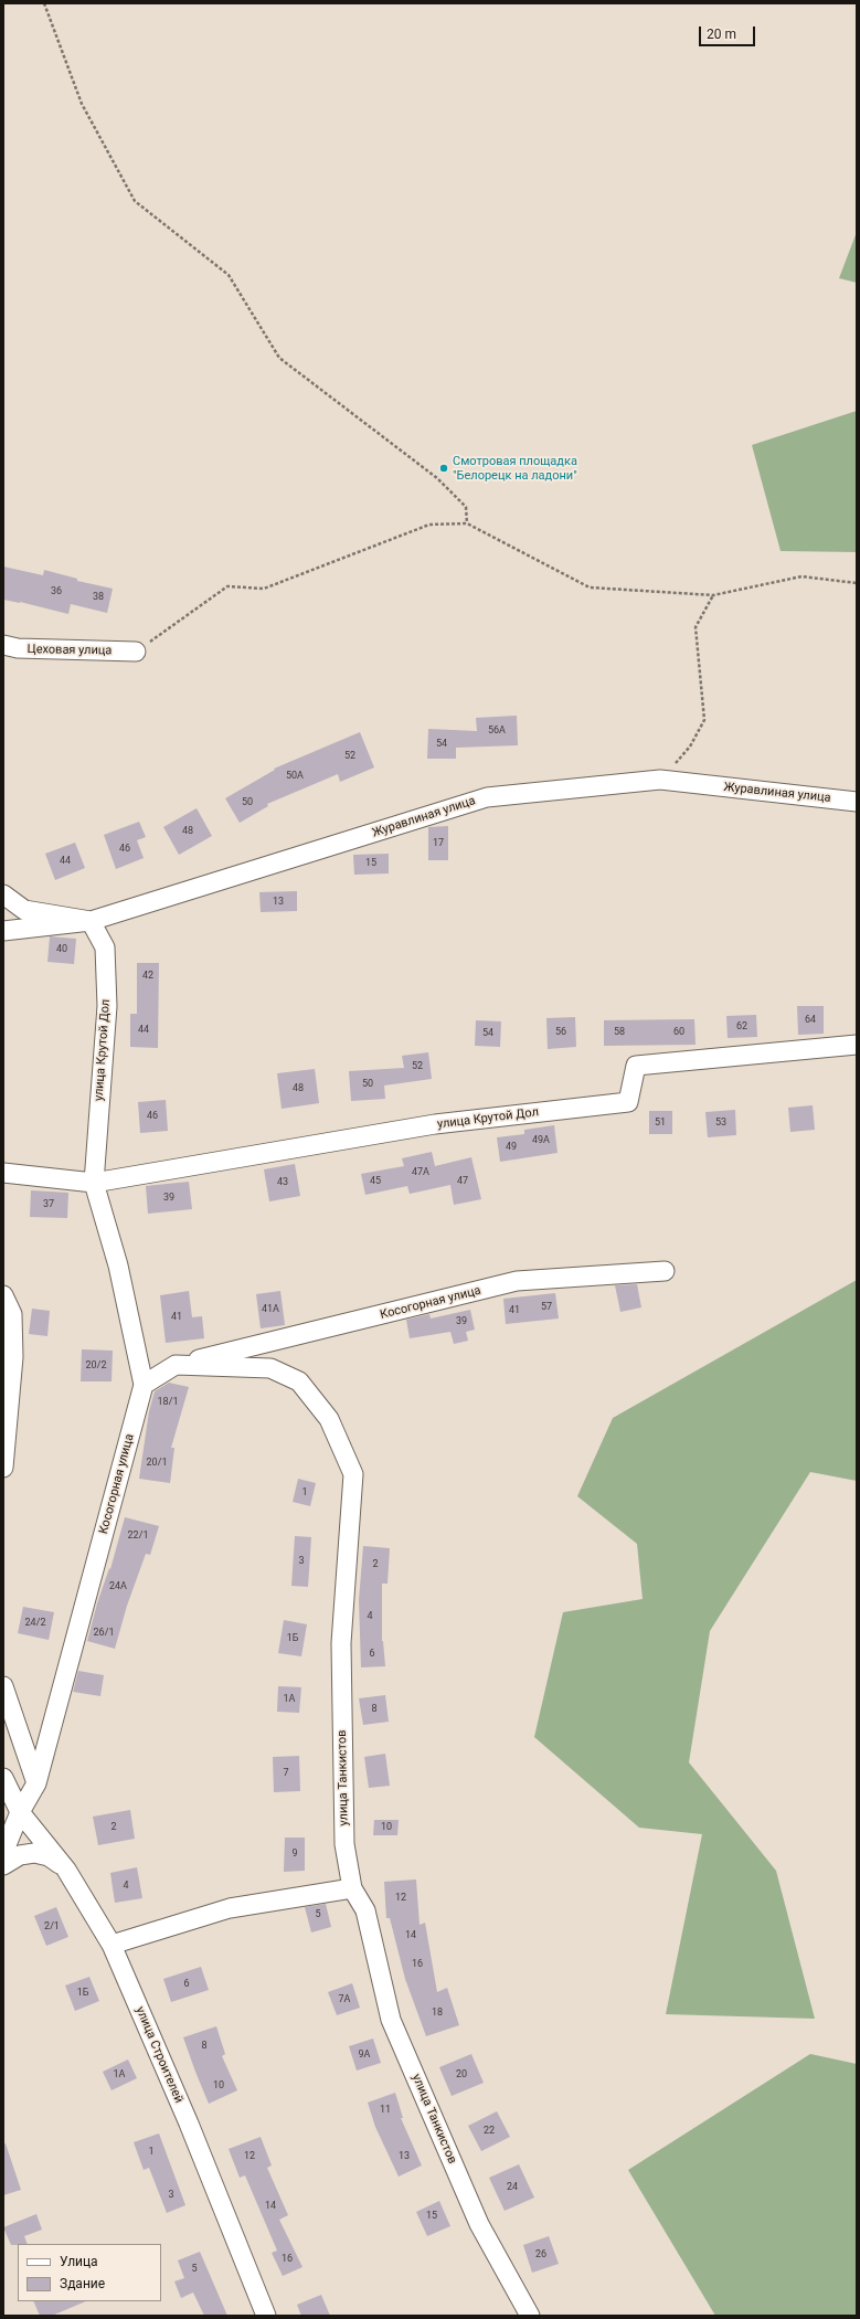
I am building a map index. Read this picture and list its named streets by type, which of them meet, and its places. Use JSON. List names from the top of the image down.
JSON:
{
  "streets": {
    "street": [
      "Цеховая улица",
      "Журавлиная улица",
      "улица Крутой Дол",
      "Косогорная улица",
      "улица Танкистов",
      "улица Строителей"
    ]
  },
  "crossings": [
    ["Журавлиная улица", "улица Крутой Дол"],
    ["улица Крутой Дол", "Косогорная улица"],
    ["Косогорная улица", "улица Танкистов"],
    ["Косогорная улица", "улица Строителей"]
  ],
  "places": ["Смотровая площадка \"Белорецк на ладони\""],
  "house_numbers": [
    "36",
    "38",
    "56А",
    "54",
    "52",
    "50А",
    "50",
    "48",
    "17",
    "46",
    "44",
    "15",
    "13",
    "40",
    "42",
    "64",
    "62",
    "44",
    "56",
    "58",
    "60",
    "54",
    "52",
    "50",
    "48",
    "46",
    "51",
    "53",
    "49А",
    "49",
    "47А",
    "45",
    "47",
    "43",
    "39",
    "37",
    "57",
    "41А",
    "41",
    "41",
    "39",
    "20/2",
    "18/1",
    "20/1",
    "1",
    "22/1",
    "3",
    "2",
    "24А",
    "4",
    "24/2",
    "26/1",
    "1Б",
    "6",
    "1А",
    "8",
    "7",
    "2",
    "10",
    "9",
    "4",
    "12",
    "5",
    "2/1",
    "14",
    "16",
    "6",
    "1Б",
    "7А",
    "18",
    "8",
    "9А",
    "1А",
    "20",
    "10",
    "11",
    "22",
    "1",
    "12",
    "13",
    "24",
    "3",
    "14",
    "15",
    "26",
    "16",
    "5"
  ],
  "legend": ["Улица", "Здание"],
  "scale_bar": "20 m"
}
